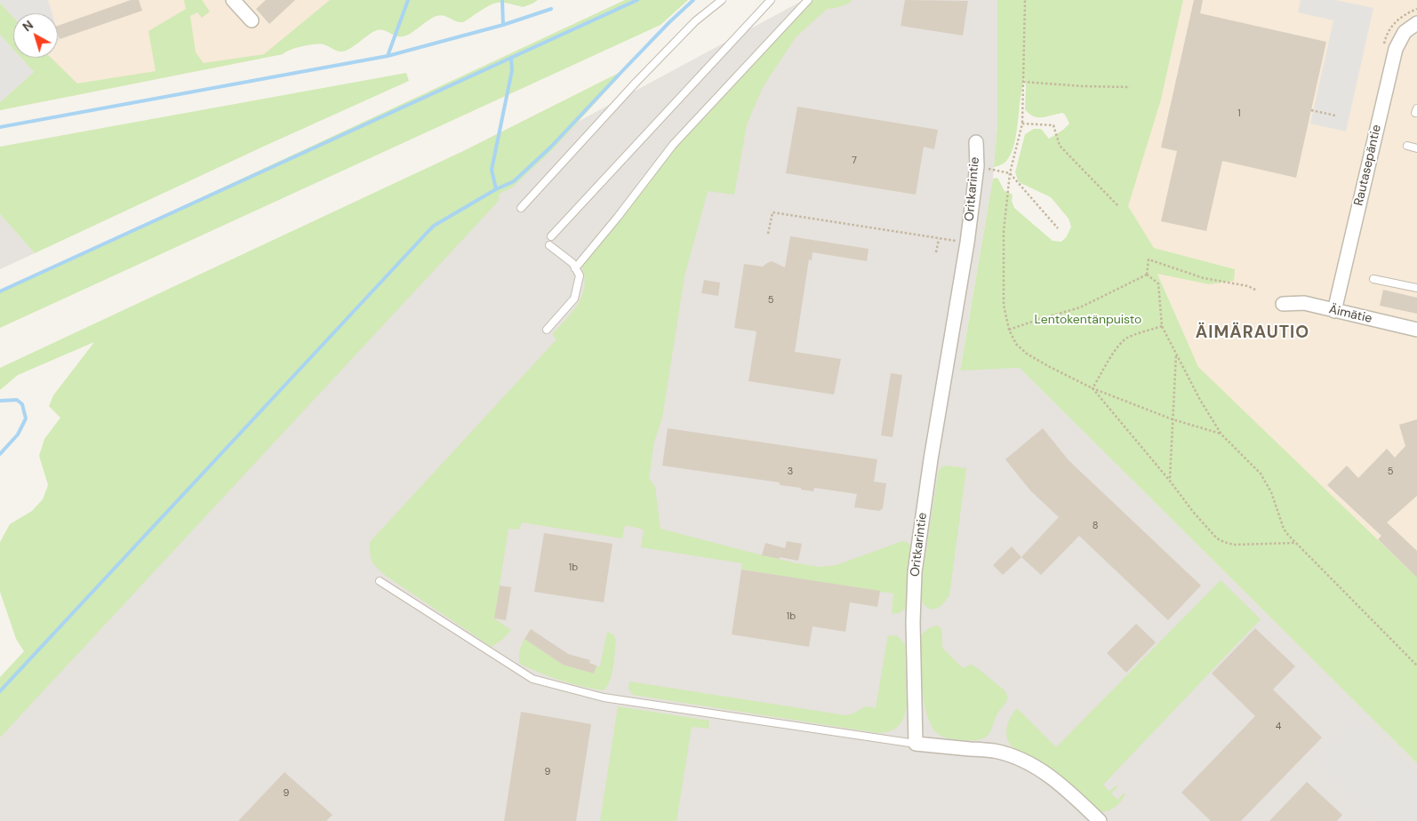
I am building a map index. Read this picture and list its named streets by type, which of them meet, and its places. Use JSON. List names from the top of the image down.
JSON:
{
  "streets": {
    "street": ["Rautasepäntie", "Oritkarintie", "Äimätie"]
  },
  "crossings": [
    ["Rautasepäntie", "Äimätie"]
  ],
  "districts": ["ÄIMÄRAUTIO"],
  "parks": ["Lentokentänpuisto"],
  "house_numbers": [
    "1",
    "7",
    "5",
    "3",
    "5",
    "8",
    "1b",
    "1b",
    "4",
    "9",
    "9"
  ],
  "north": "top left"
}
